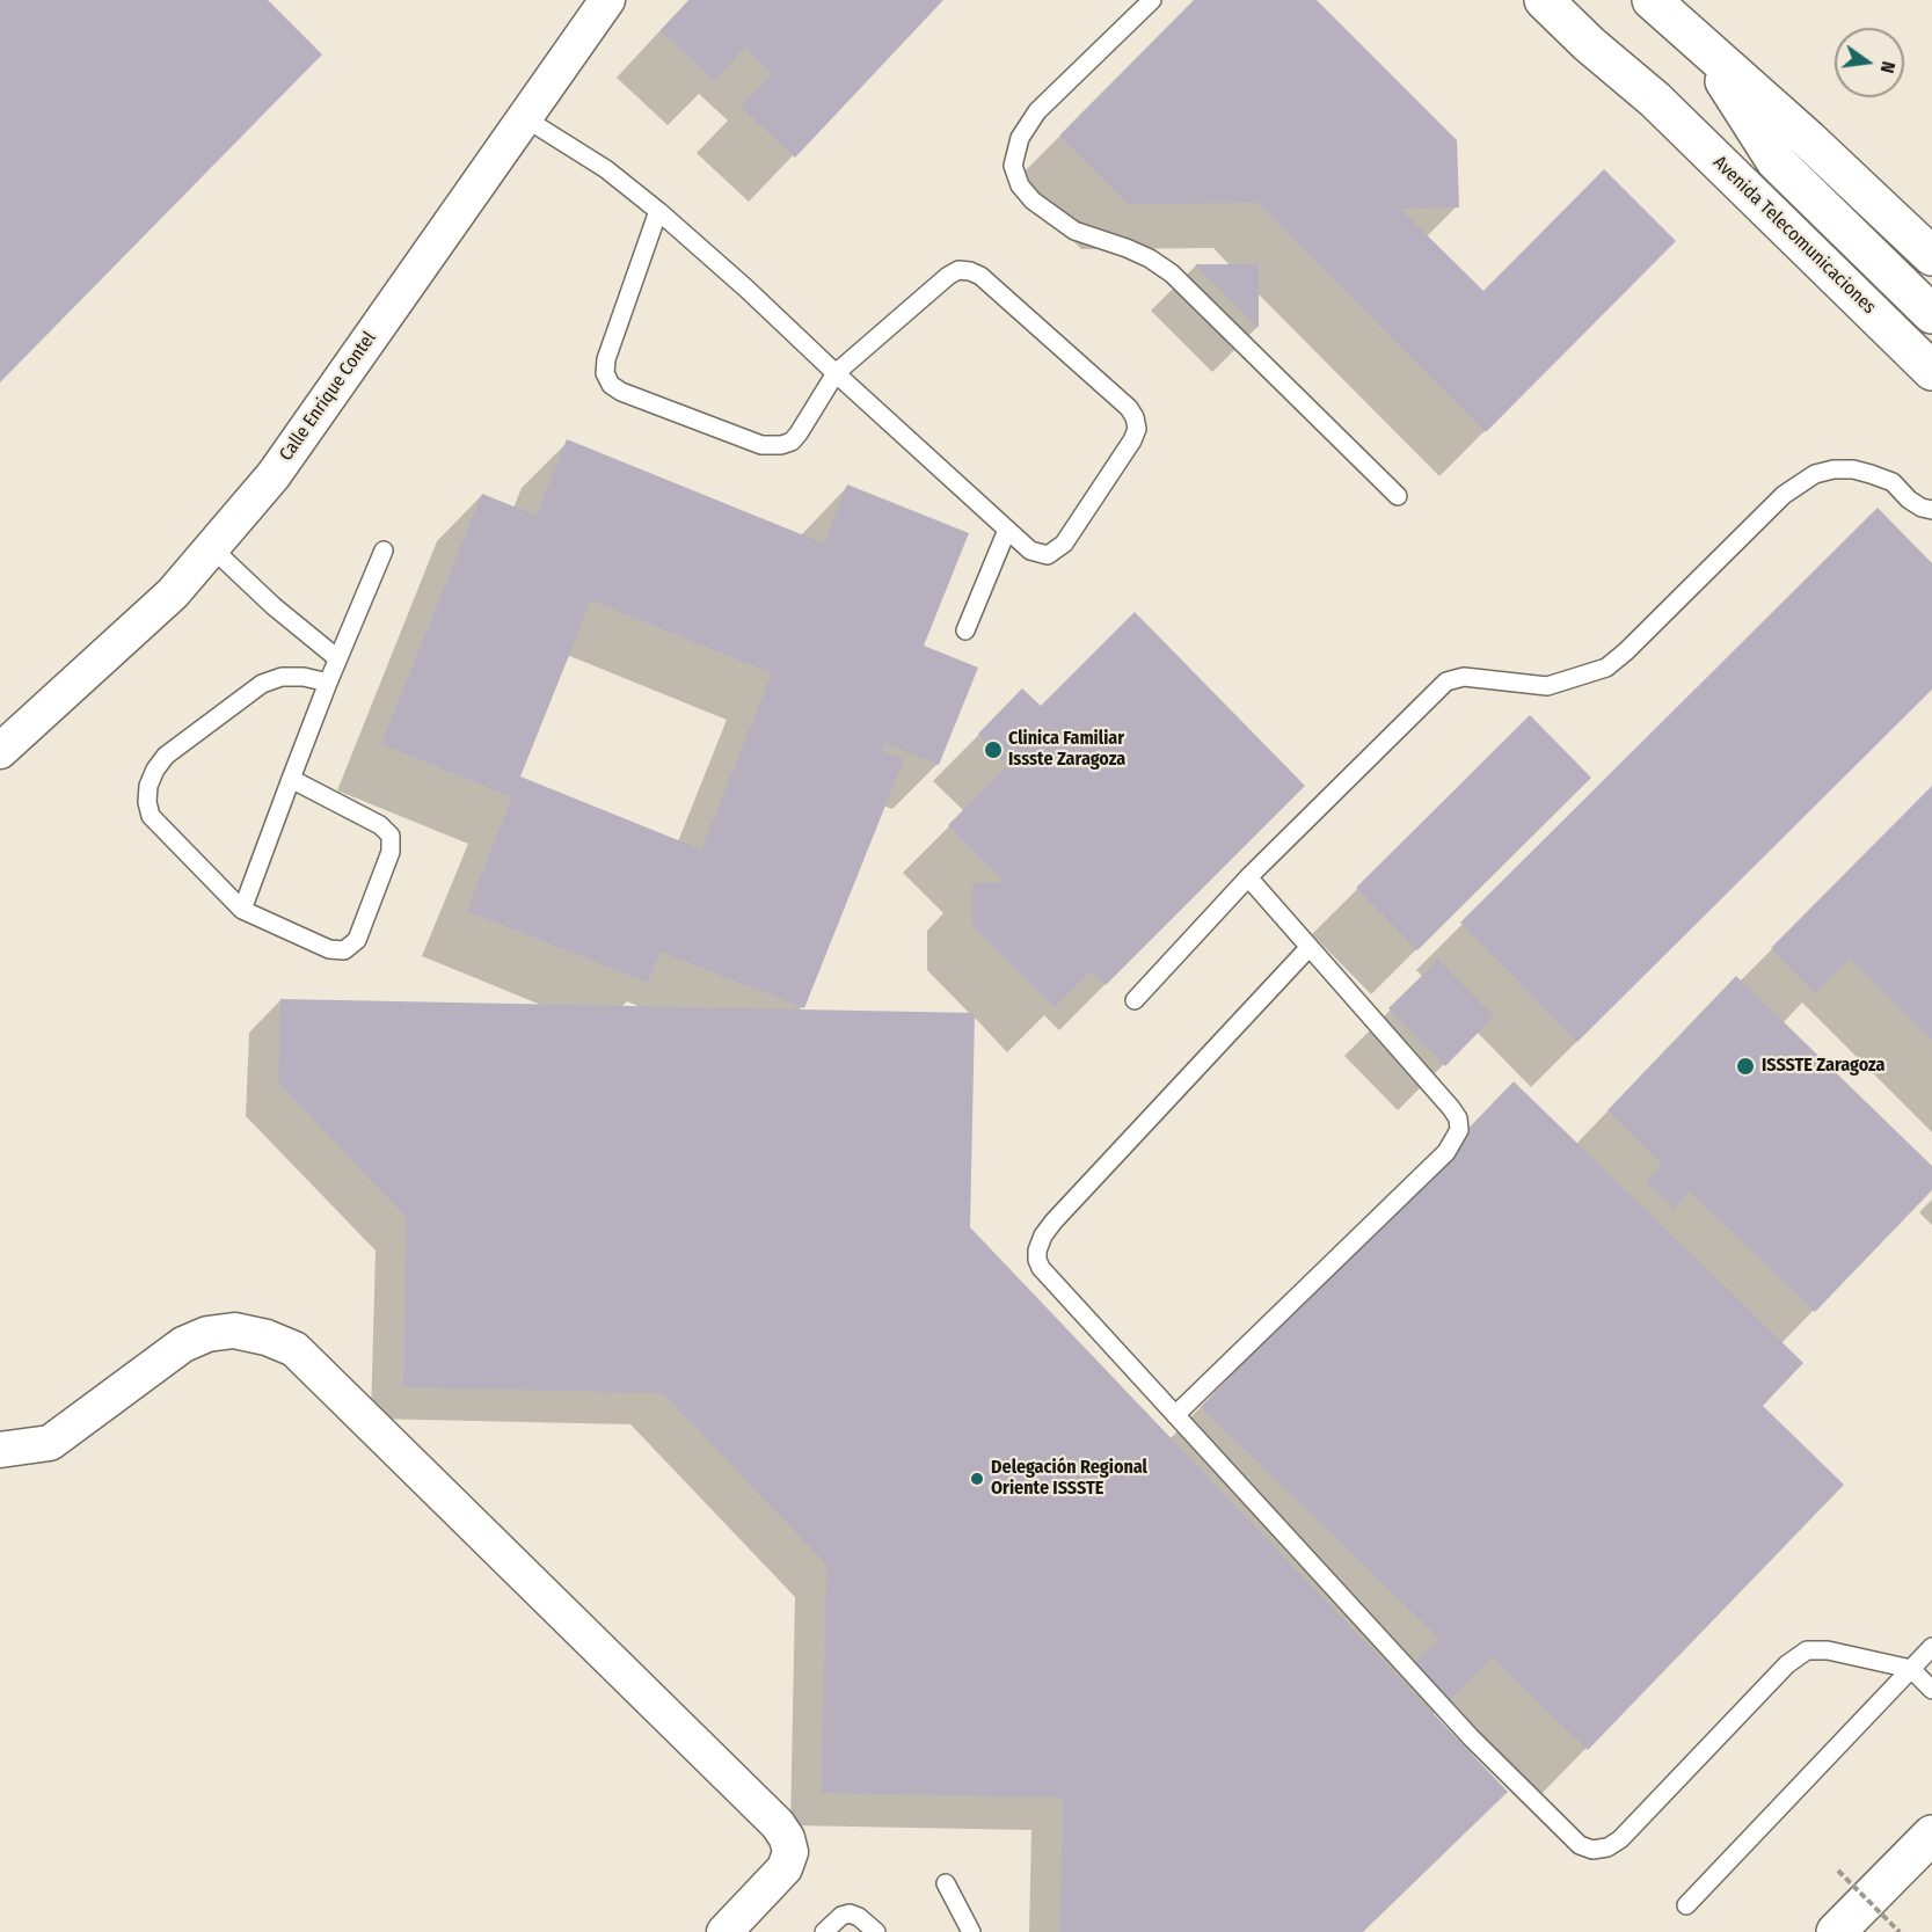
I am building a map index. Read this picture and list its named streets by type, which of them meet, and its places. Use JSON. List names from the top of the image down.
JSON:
{
  "streets": {
    "street": ["Avenida Telecomunicaciones", "Calle Enrique Contel"]
  },
  "places": ["Clinica Familiar Issste Zaragoza", "ISSSTE Zaragoza", "Delegación Regional Oriente ISSSTE"],
  "north": "right"
}
